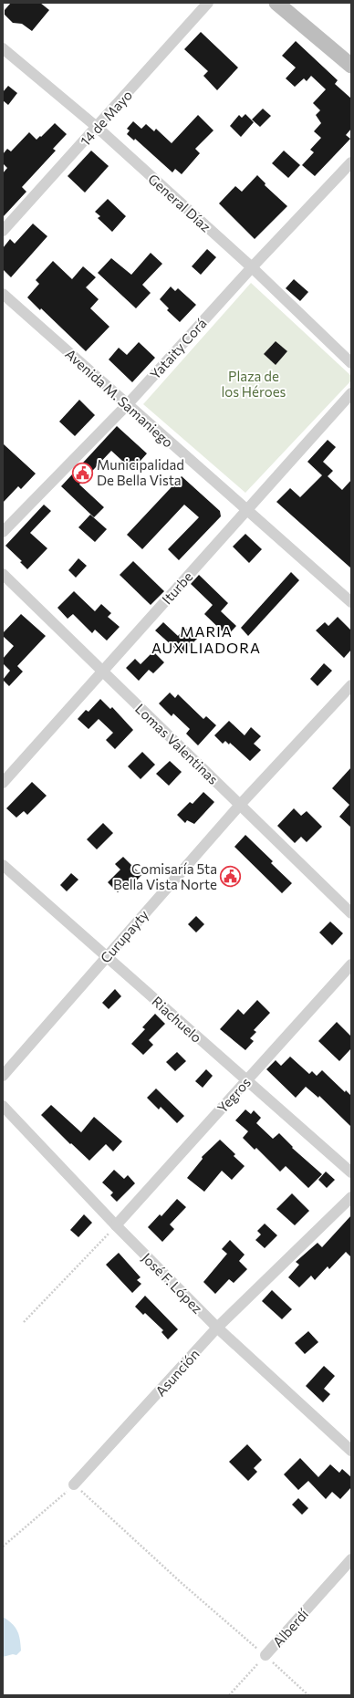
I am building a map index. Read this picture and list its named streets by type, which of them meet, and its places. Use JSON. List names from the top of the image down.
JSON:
{
  "streets": {
    "street": [
      "14 de Mayo",
      "General Díaz",
      "Yataity Corá",
      "Avenida M. Samaniego",
      "Iturbe",
      "Lomas Valentinas",
      "Curupayty",
      "Riachuelo",
      "Yegros",
      "José F. López",
      "Asunción",
      "Alberdí"
    ]
  },
  "crossings": [
    ["14 de Mayo", "General Díaz"],
    ["General Díaz", "Yataity Corá"],
    ["Yataity Corá", "Avenida M. Samaniego"],
    ["Avenida M. Samaniego", "Iturbe"],
    ["Iturbe", "Lomas Valentinas"],
    ["Lomas Valentinas", "Curupayty"],
    ["Curupayty", "Riachuelo"],
    ["Riachuelo", "Yegros"],
    ["Yegros", "José F. López"],
    ["José F. López", "Asunción"]
  ],
  "districts": ["MARIA AUXILIADORA"],
  "parks": ["Plaza de los Héroes"],
  "places": {
    "public building": ["Municipalidad De Bella Vista", "Comisaría 5ta Bella Vista Norte"]
  }
}
